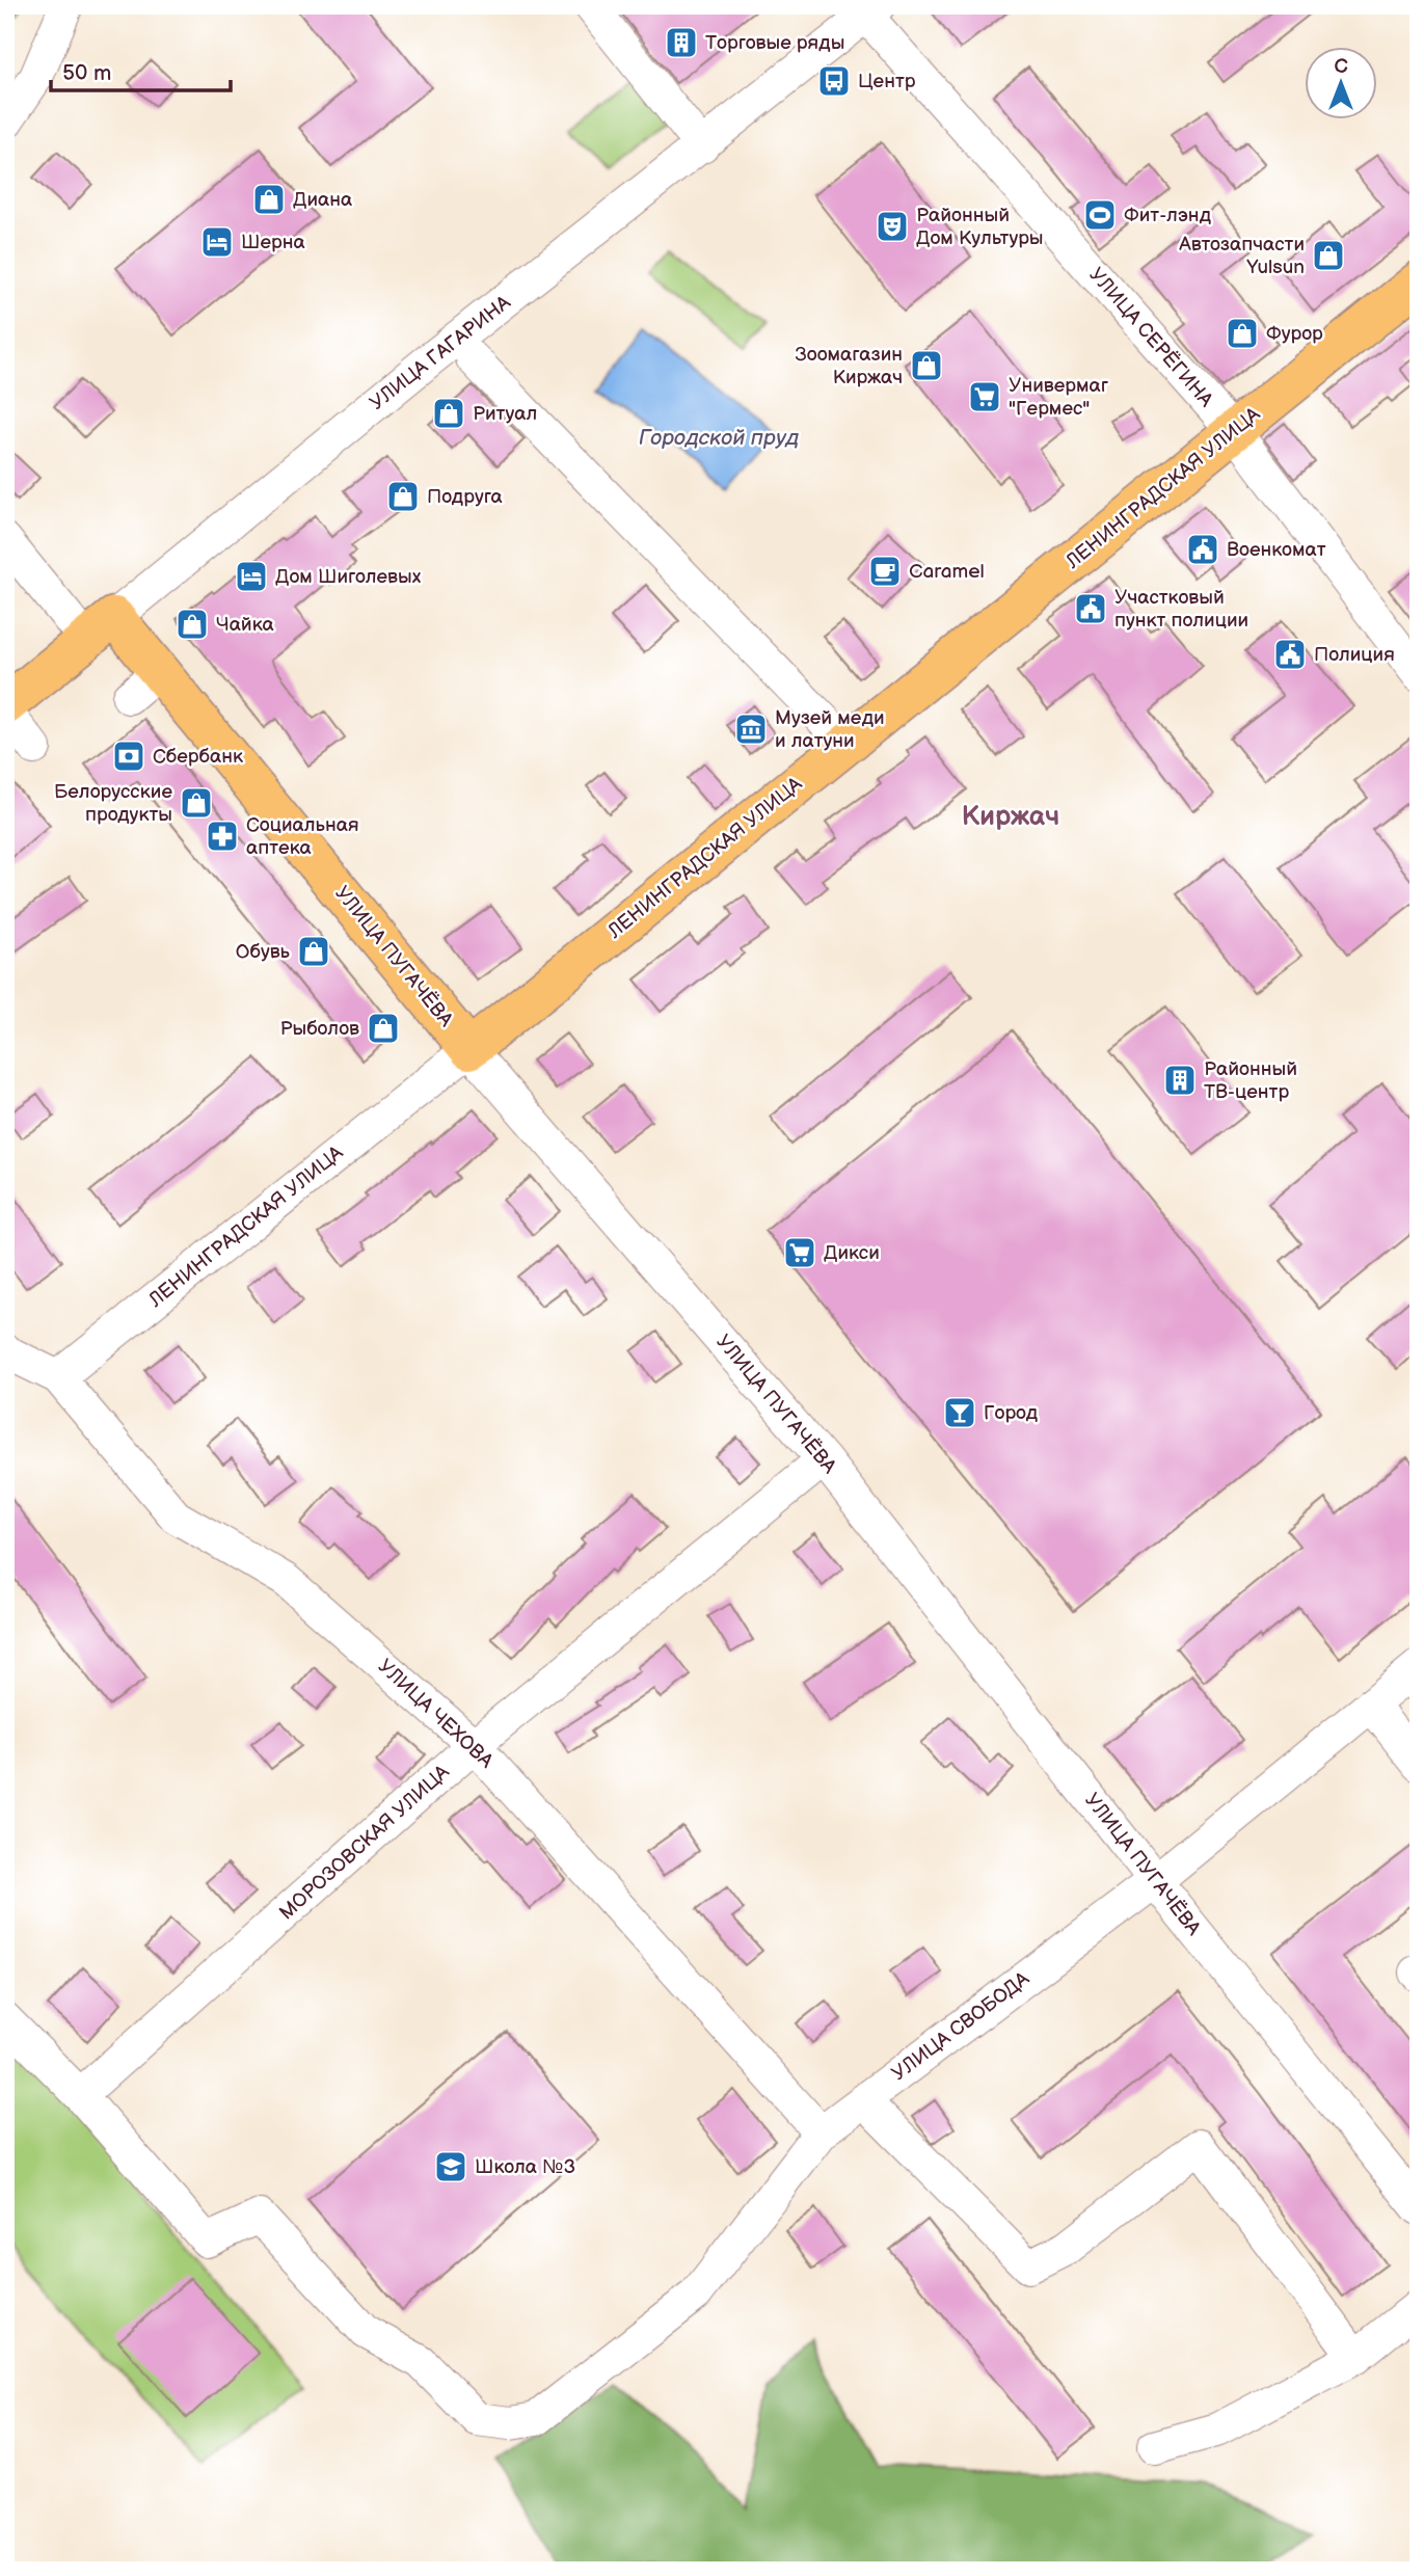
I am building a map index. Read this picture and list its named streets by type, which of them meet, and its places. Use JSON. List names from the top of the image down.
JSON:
{
  "streets": {
    "main road": ["УЛИЦА ГАГАРИНА", "ЛЕНИНГРАДСКАЯ УЛИЦА", "УЛИЦА ПУГАЧЁВА"],
    "street": [
      "УЛИЦА СЕРЁГИНА",
      "УЛИЦА ЧЕХОВА",
      "МОРОЗОВСКАЯ УЛИЦА",
      "УЛИЦА СВОБОДА"
    ]
  },
  "crossings": [
    ["УЛИЦА СЕРЁГИНА", "УЛИЦА ГАГАРИНА"],
    ["УЛИЦА СЕРЁГИНА", "ЛЕНИНГРАДСКАЯ УЛИЦА"],
    ["УЛИЦА ГАГАРИНА", "УЛИЦА ПУГАЧЁВА"],
    ["ЛЕНИНГРАДСКАЯ УЛИЦА", "УЛИЦА ПУГАЧЁВА"],
    ["ЛЕНИНГРАДСКАЯ УЛИЦА", "УЛИЦА ЧЕХОВА"],
    ["УЛИЦА ПУГАЧЁВА", "МОРОЗОВСКАЯ УЛИЦА"],
    ["УЛИЦА ПУГАЧЁВА", "УЛИЦА СВОБОДА"],
    ["УЛИЦА ЧЕХОВА", "МОРОЗОВСКАЯ УЛИЦА"],
    ["УЛИЦА ЧЕХОВА", "УЛИЦА СВОБОДА"],
    ["МОРОЗОВСКАЯ УЛИЦА", "УЛИЦА СВОБОДА"]
  ],
  "districts": ["Киржач"],
  "water": ["Городской пруд"],
  "places": {
    "building": ["Торговые ряды", "Районный ТВ-центр"],
    "bus stop": ["Центр"],
    "shop": [
      "Диана",
      "Автозапчасти Yulsun",
      "Фурор",
      "Зоомагазин Киржач",
      "Ритуал",
      "Подруга",
      "Чайка",
      "Белорусские продукты",
      "Обувь",
      "Рыболов"
    ],
    "sports": ["Фит-лэнд"],
    "theatre": ["Районный Дом Культуры"],
    "hotel": ["Шерна", "Дом Шиголевых"],
    "supermarket": ["Универмаг \"Гермес\"", "Дикси"],
    "public building": ["Военкомат", "Участковый пункт полиции", "Полиция"],
    "cafe": ["Caramel"],
    "museum": ["Музей меди и латуни"],
    "bank": ["Сбербанк"],
    "pharmacy": ["Социальная аптека"],
    "bar": ["Город"],
    "school or university": ["Школа №3"]
  },
  "scale_bar": "50 m",
  "north": "top"
}
